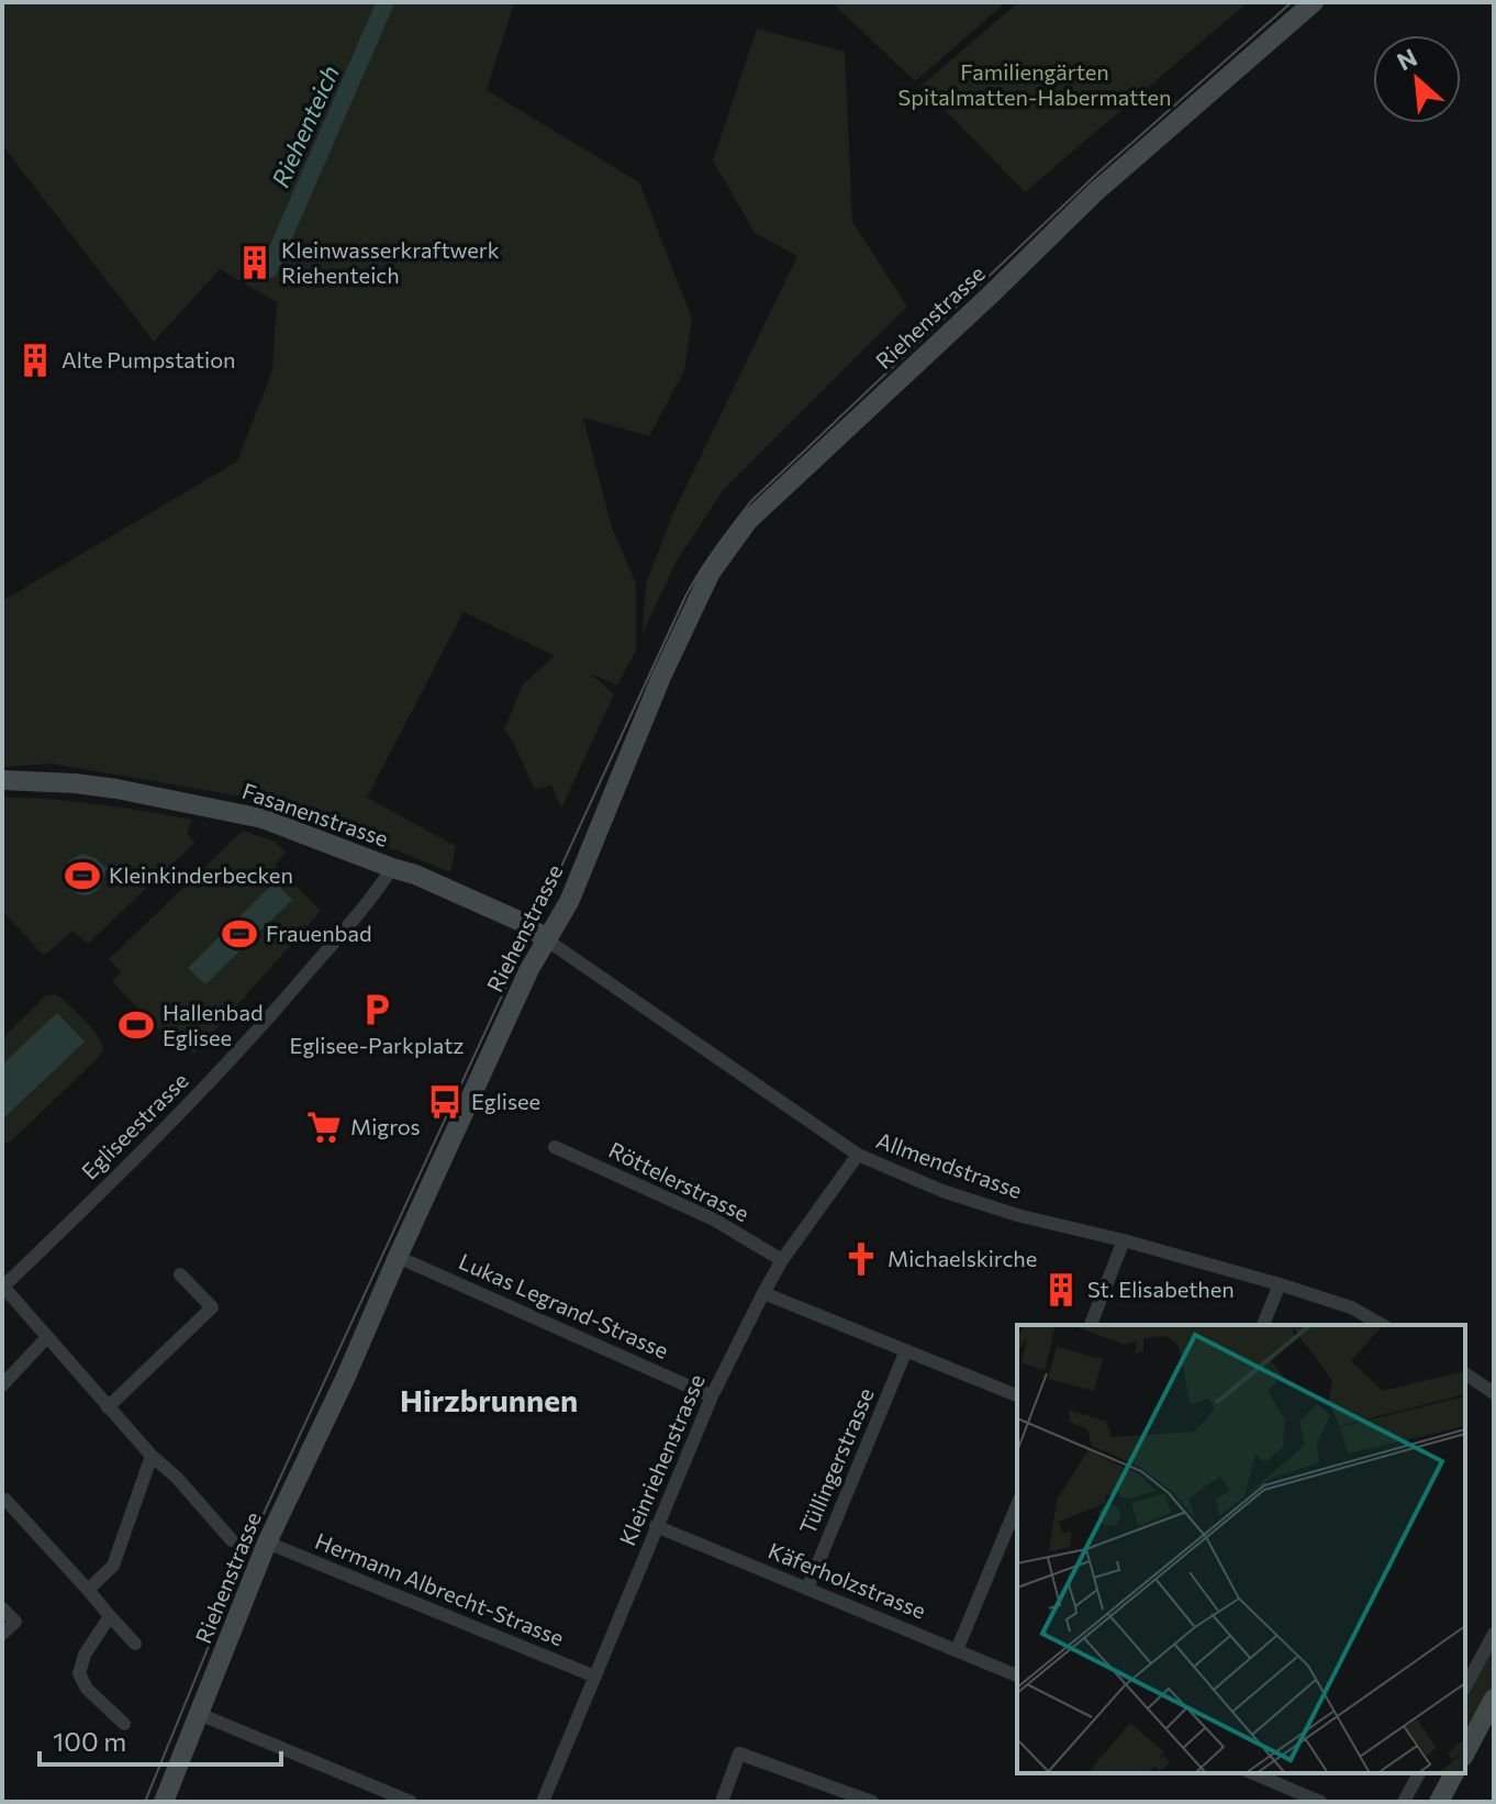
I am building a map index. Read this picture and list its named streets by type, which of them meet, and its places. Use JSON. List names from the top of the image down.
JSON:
{
  "streets": {
    "main road": ["Riehenstrasse", "Fasanenstrasse"],
    "street": [
      "Egliseestrasse",
      "Allmendstrasse",
      "Röttelerstrasse",
      "Lukas Legrand-Strasse",
      "Kleinriehenstrasse",
      "Tüllingerstrasse",
      "Käferholzstrasse",
      "Hermann Albrecht-Strasse"
    ]
  },
  "crossings": [
    ["Riehenstrasse", "Fasanenstrasse"],
    ["Riehenstrasse", "Allmendstrasse"],
    ["Riehenstrasse", "Lukas Legrand-Strasse"],
    ["Riehenstrasse", "Hermann Albrecht-Strasse"],
    ["Fasanenstrasse", "Egliseestrasse"],
    ["Fasanenstrasse", "Allmendstrasse"],
    ["Allmendstrasse", "Kleinriehenstrasse"],
    ["Röttelerstrasse", "Kleinriehenstrasse"],
    ["Lukas Legrand-Strasse", "Kleinriehenstrasse"],
    ["Kleinriehenstrasse", "Käferholzstrasse"],
    ["Kleinriehenstrasse", "Hermann Albrecht-Strasse"],
    ["Tüllingerstrasse", "Käferholzstrasse"]
  ],
  "districts": ["Hirzbrunnen"],
  "water": ["Riehenteich"],
  "parks": ["Familiengärten Spitalmatten-Habermatten"],
  "places": {
    "building": ["Kleinwasserkraftwerk Riehenteich", "Alte Pumpstation", "St. Elisabethen"],
    "sports": ["Kleinkinderbecken", "Frauenbad", "Hallenbad Eglisee"],
    "parking": ["Eglisee-Parkplatz"],
    "bus stop": ["Eglisee"],
    "supermarket": ["Migros"],
    "church": ["Michaelskirche"]
  },
  "scale_bar": "100 m",
  "north": "top left"
}
